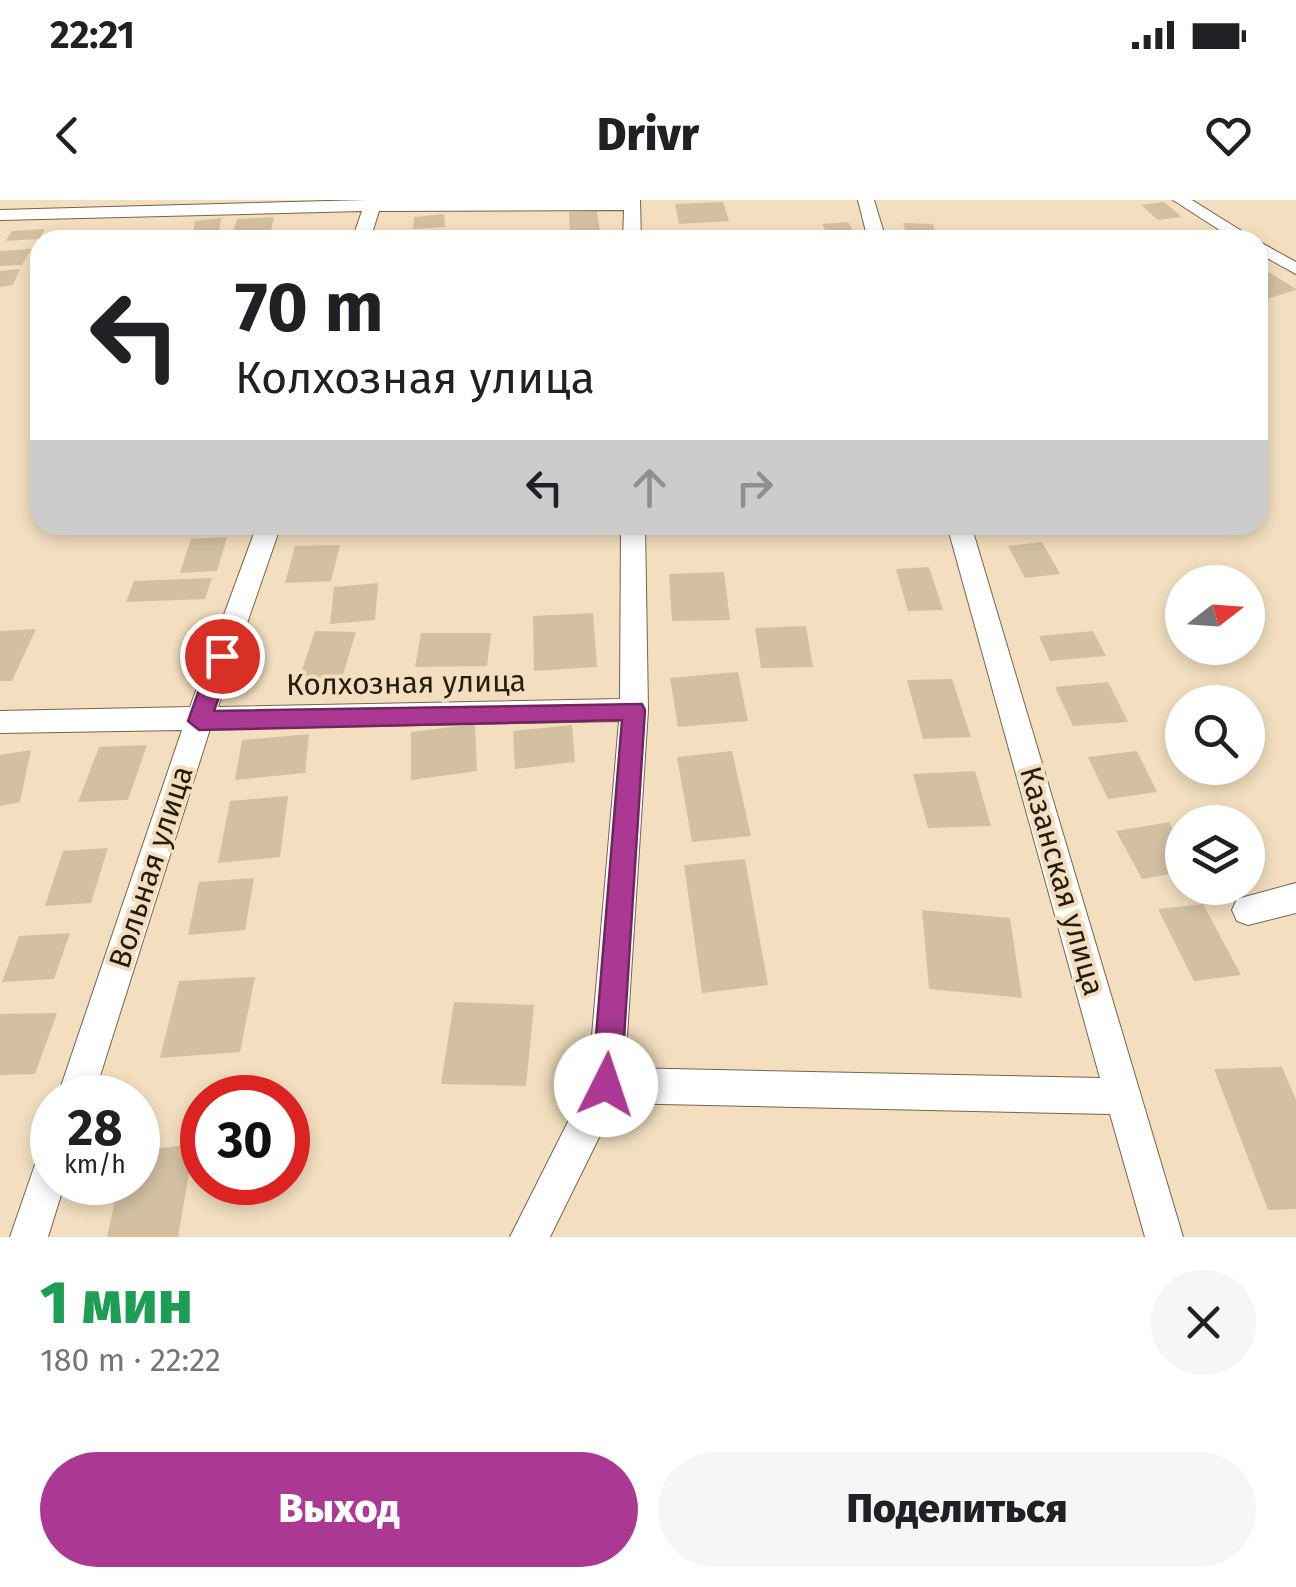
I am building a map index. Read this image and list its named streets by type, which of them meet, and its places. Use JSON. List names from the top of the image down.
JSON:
{
  "streets": {
    "street": ["Колхозная улица", "Вольная улица", "Казанская улица"]
  },
  "crossings": [
    ["Колхозная улица", "Вольная улица"]
  ],
  "north": "right",
  "page": {
    "status": "22:21",
    "header": "Drivr",
    "turn": ["70 m", "Колхозная улица"],
    "speed": "28 km/h",
    "limit": "30",
    "heading": ["1 мин", "180 m · 22:22"],
    "buttons": ["Выход", "Поделиться"]
  }
}
